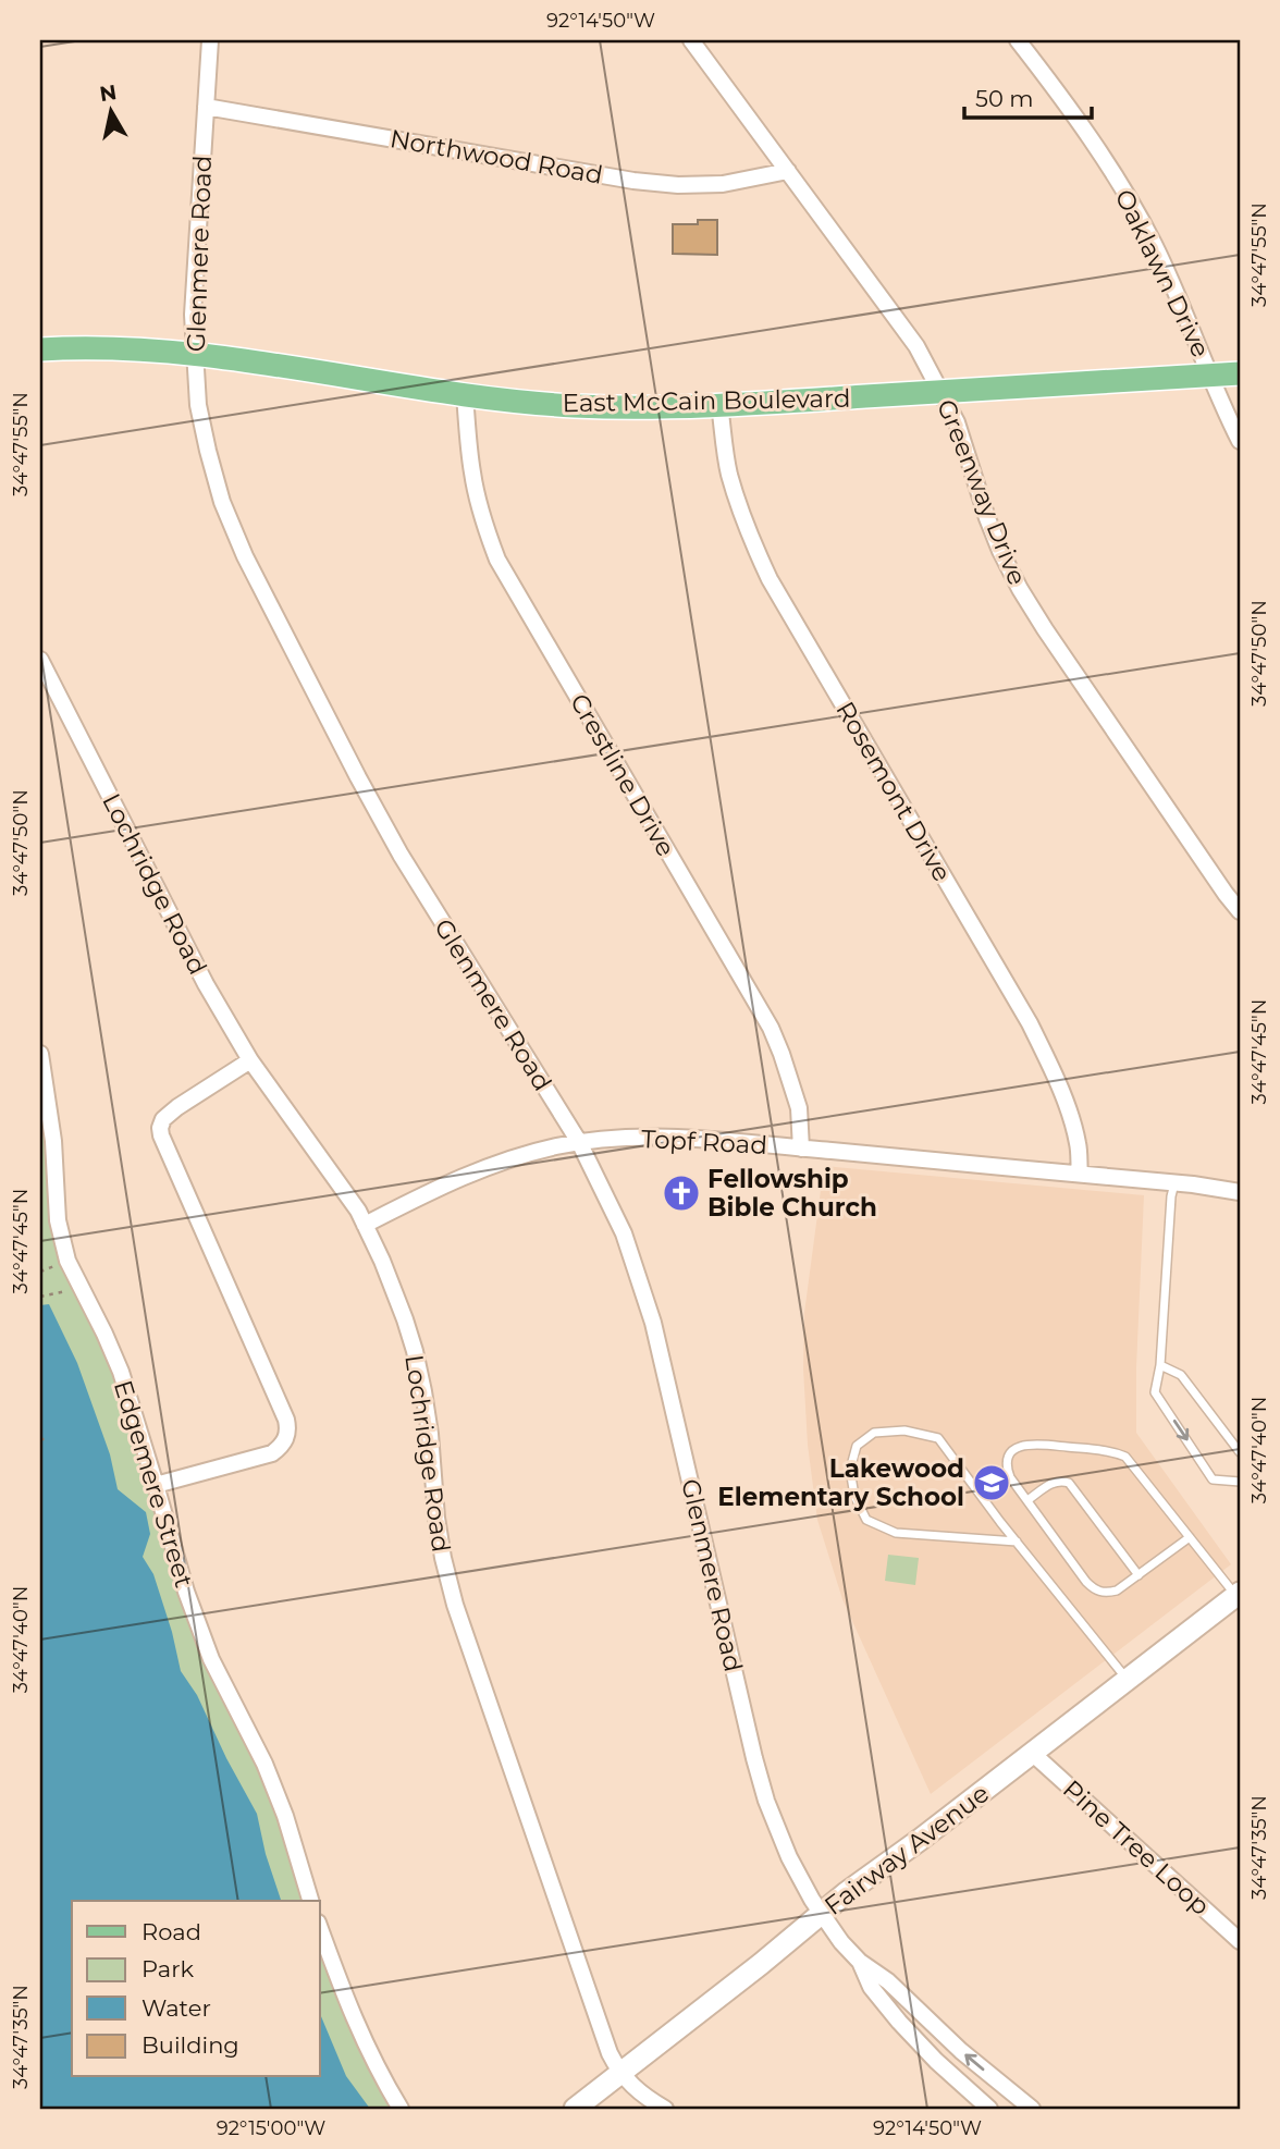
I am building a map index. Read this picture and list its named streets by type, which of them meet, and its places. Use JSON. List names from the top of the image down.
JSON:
{
  "streets": {
    "main road": ["East McCain Boulevard"],
    "street": [
      "Northwood Road",
      "Glenmere Road",
      "Oaklawn Drive",
      "Greenway Drive",
      "Crestline Drive",
      "Rosemont Drive",
      "Lochridge Road",
      "Topf Road",
      "Edgemere Street",
      "Pine Tree Loop",
      "Fairway Avenue"
    ]
  },
  "crossings": [
    ["Northwood Road", "Glenmere Road"],
    ["Northwood Road", "Greenway Drive"],
    ["Glenmere Road", "East McCain Boulevard"],
    ["Glenmere Road", "Topf Road"],
    ["Glenmere Road", "Fairway Avenue"],
    ["Oaklawn Drive", "East McCain Boulevard"],
    ["East McCain Boulevard", "Greenway Drive"],
    ["East McCain Boulevard", "Crestline Drive"],
    ["East McCain Boulevard", "Rosemont Drive"],
    ["Crestline Drive", "Topf Road"],
    ["Rosemont Drive", "Topf Road"],
    ["Lochridge Road", "Topf Road"],
    ["Lochridge Road", "Fairway Avenue"],
    ["Pine Tree Loop", "Fairway Avenue"]
  ],
  "places": {
    "church": ["Fellowship Bible Church"],
    "school or university": ["Lakewood Elementary School"]
  },
  "legend": [
    "Road",
    "Park",
    "Water",
    "Building"
  ],
  "scale_bar": "50 m",
  "north": "top",
  "coordinates": [
    "92°14'50\"W",
    "34°47'55\"N",
    "34°47'50\"N",
    "34°47'45\"N",
    "34°47'40\"N",
    "34°47'35\"N",
    "92°15'00\"W"
  ]
}
